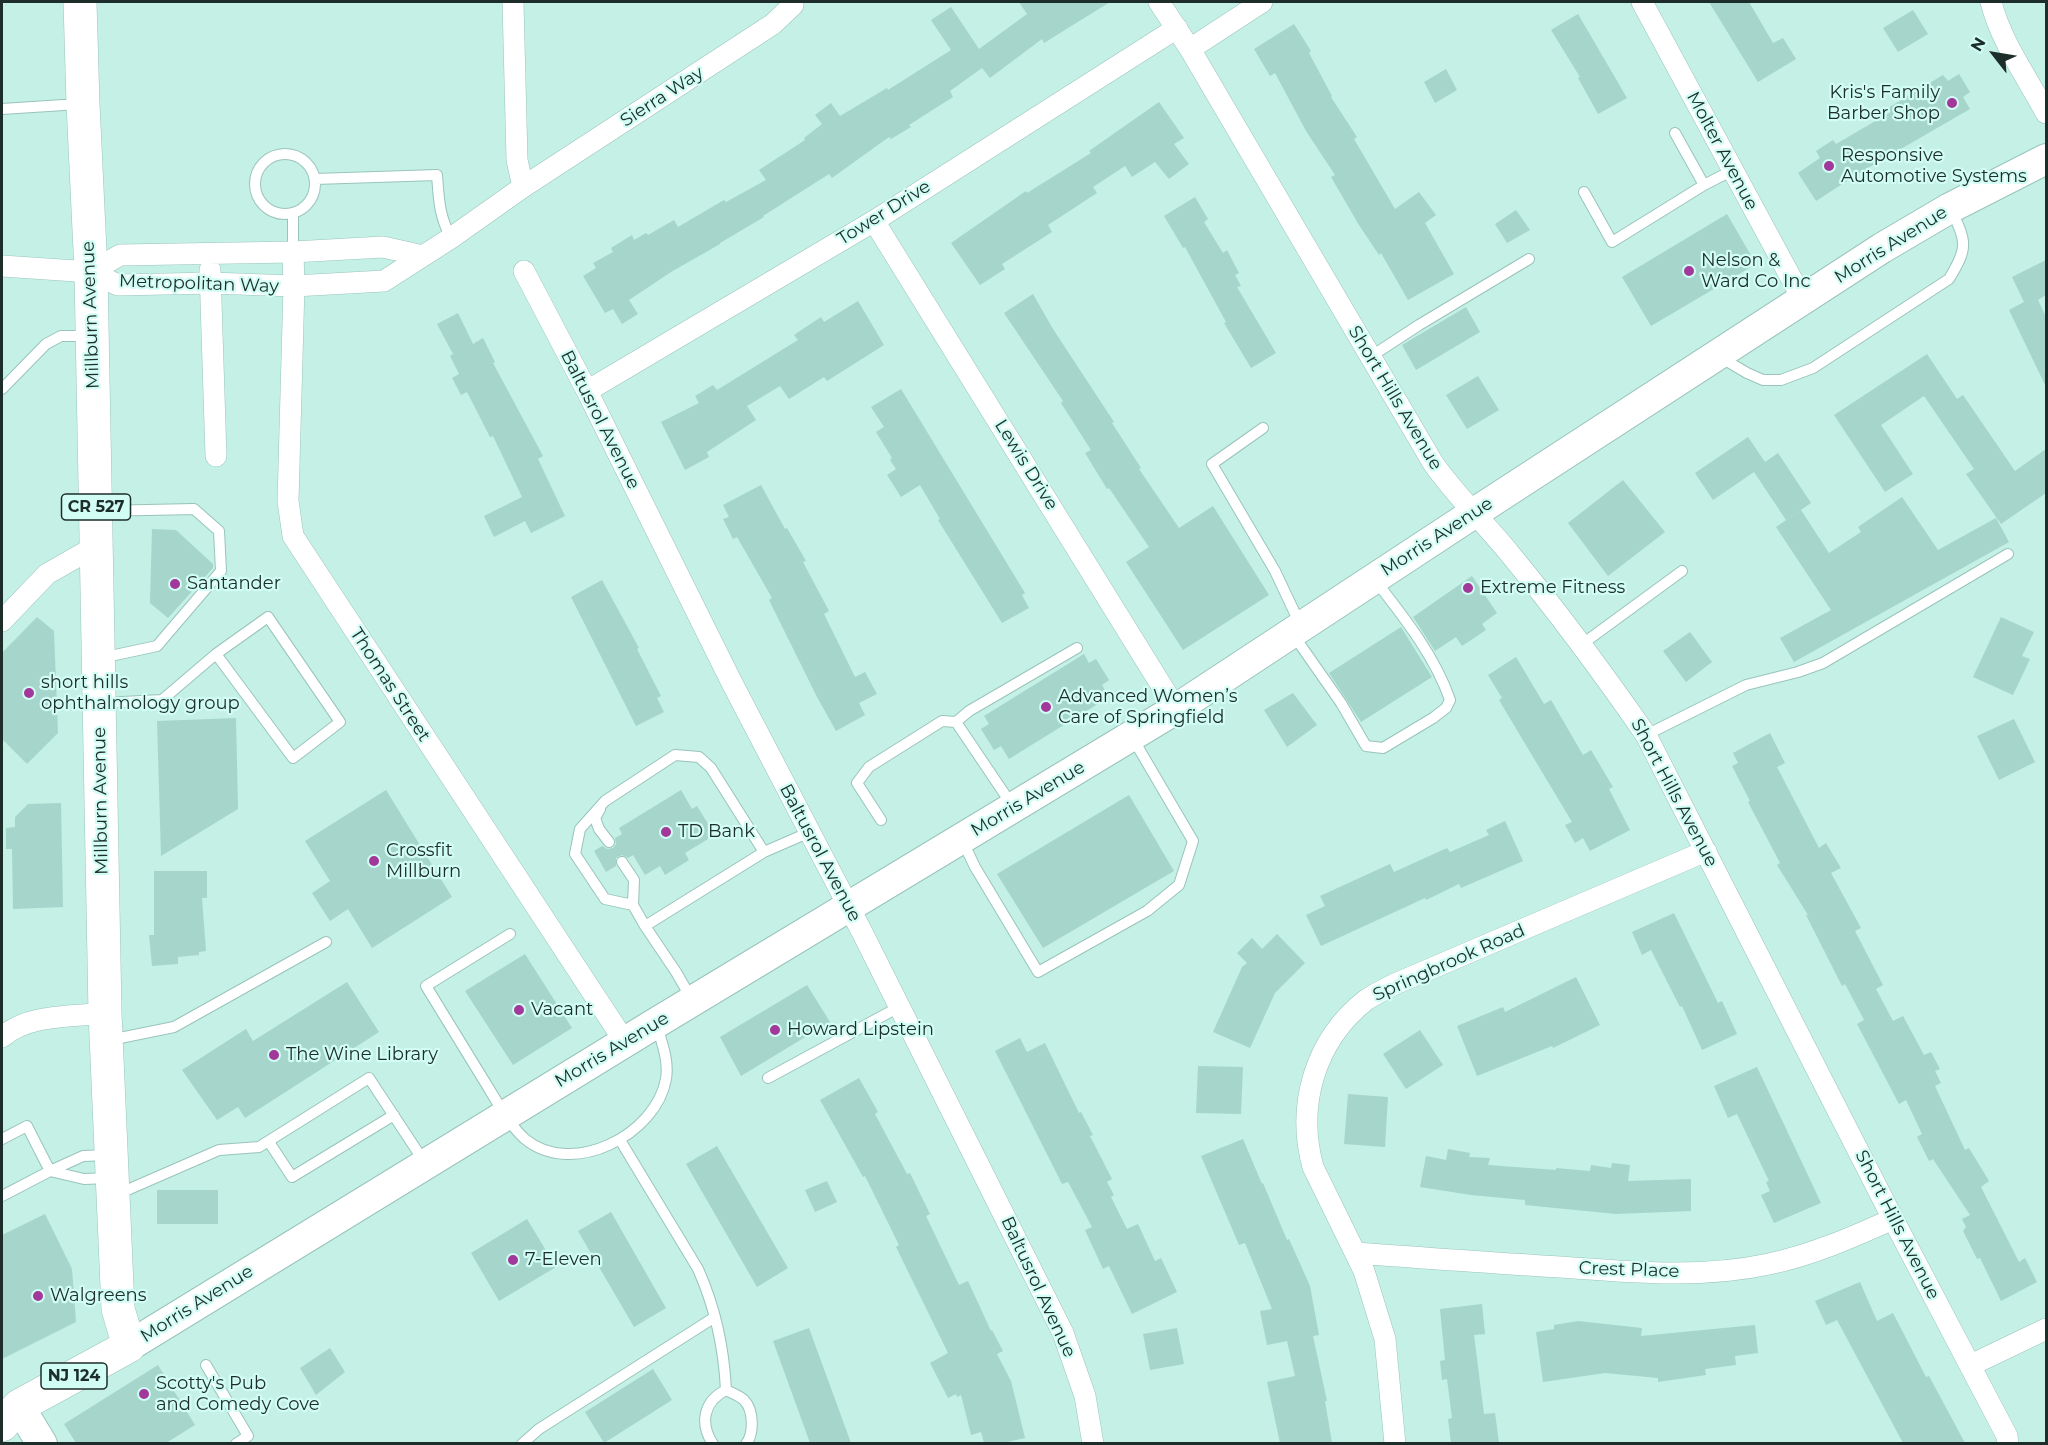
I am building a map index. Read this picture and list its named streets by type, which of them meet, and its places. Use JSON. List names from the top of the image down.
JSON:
{
  "streets": {
    "main road": [
      "Morris Avenue",
      "Millburn Avenue",
      "CR 527",
      "NJ 124"
    ],
    "street": [
      "Sierra Way",
      "Molter Avenue",
      "Tower Drive",
      "Metropolitan Way",
      "Short Hills Avenue",
      "Baltusrol Avenue",
      "Lewis Drive",
      "Thomas Street",
      "Springbrook Road",
      "Crest Place"
    ]
  },
  "crossings": [
    ["Sierra Way", "Metropolitan Way"],
    ["Molter Avenue", "Morris Avenue"],
    ["Tower Drive", "Short Hills Avenue"],
    ["Tower Drive", "Baltusrol Avenue"],
    ["Tower Drive", "Lewis Drive"],
    ["Morris Avenue", "Millburn Avenue"],
    ["Morris Avenue", "Short Hills Avenue"],
    ["Morris Avenue", "Baltusrol Avenue"],
    ["Morris Avenue", "Lewis Drive"],
    ["Morris Avenue", "Thomas Street"],
    ["Metropolitan Way", "Millburn Avenue"],
    ["Metropolitan Way", "Thomas Street"],
    ["Short Hills Avenue", "Springbrook Road"],
    ["Short Hills Avenue", "Crest Place"],
    ["Springbrook Road", "Crest Place"]
  ],
  "places": [
    "Kris's Family Barber Shop",
    "Responsive Automotive Systems",
    "Nelson & Ward Co Inc",
    "Santander",
    "Extreme Fitness",
    "short hills ophthalmology group",
    "Advanced Women’s Care of Springfield",
    "TD Bank",
    "Crossfit Millburn",
    "Vacant",
    "Howard Lipstein",
    "The Wine Library",
    "7-Eleven",
    "Walgreens",
    "Scotty's Pub and Comedy Cove"
  ],
  "north": "top left"
}
